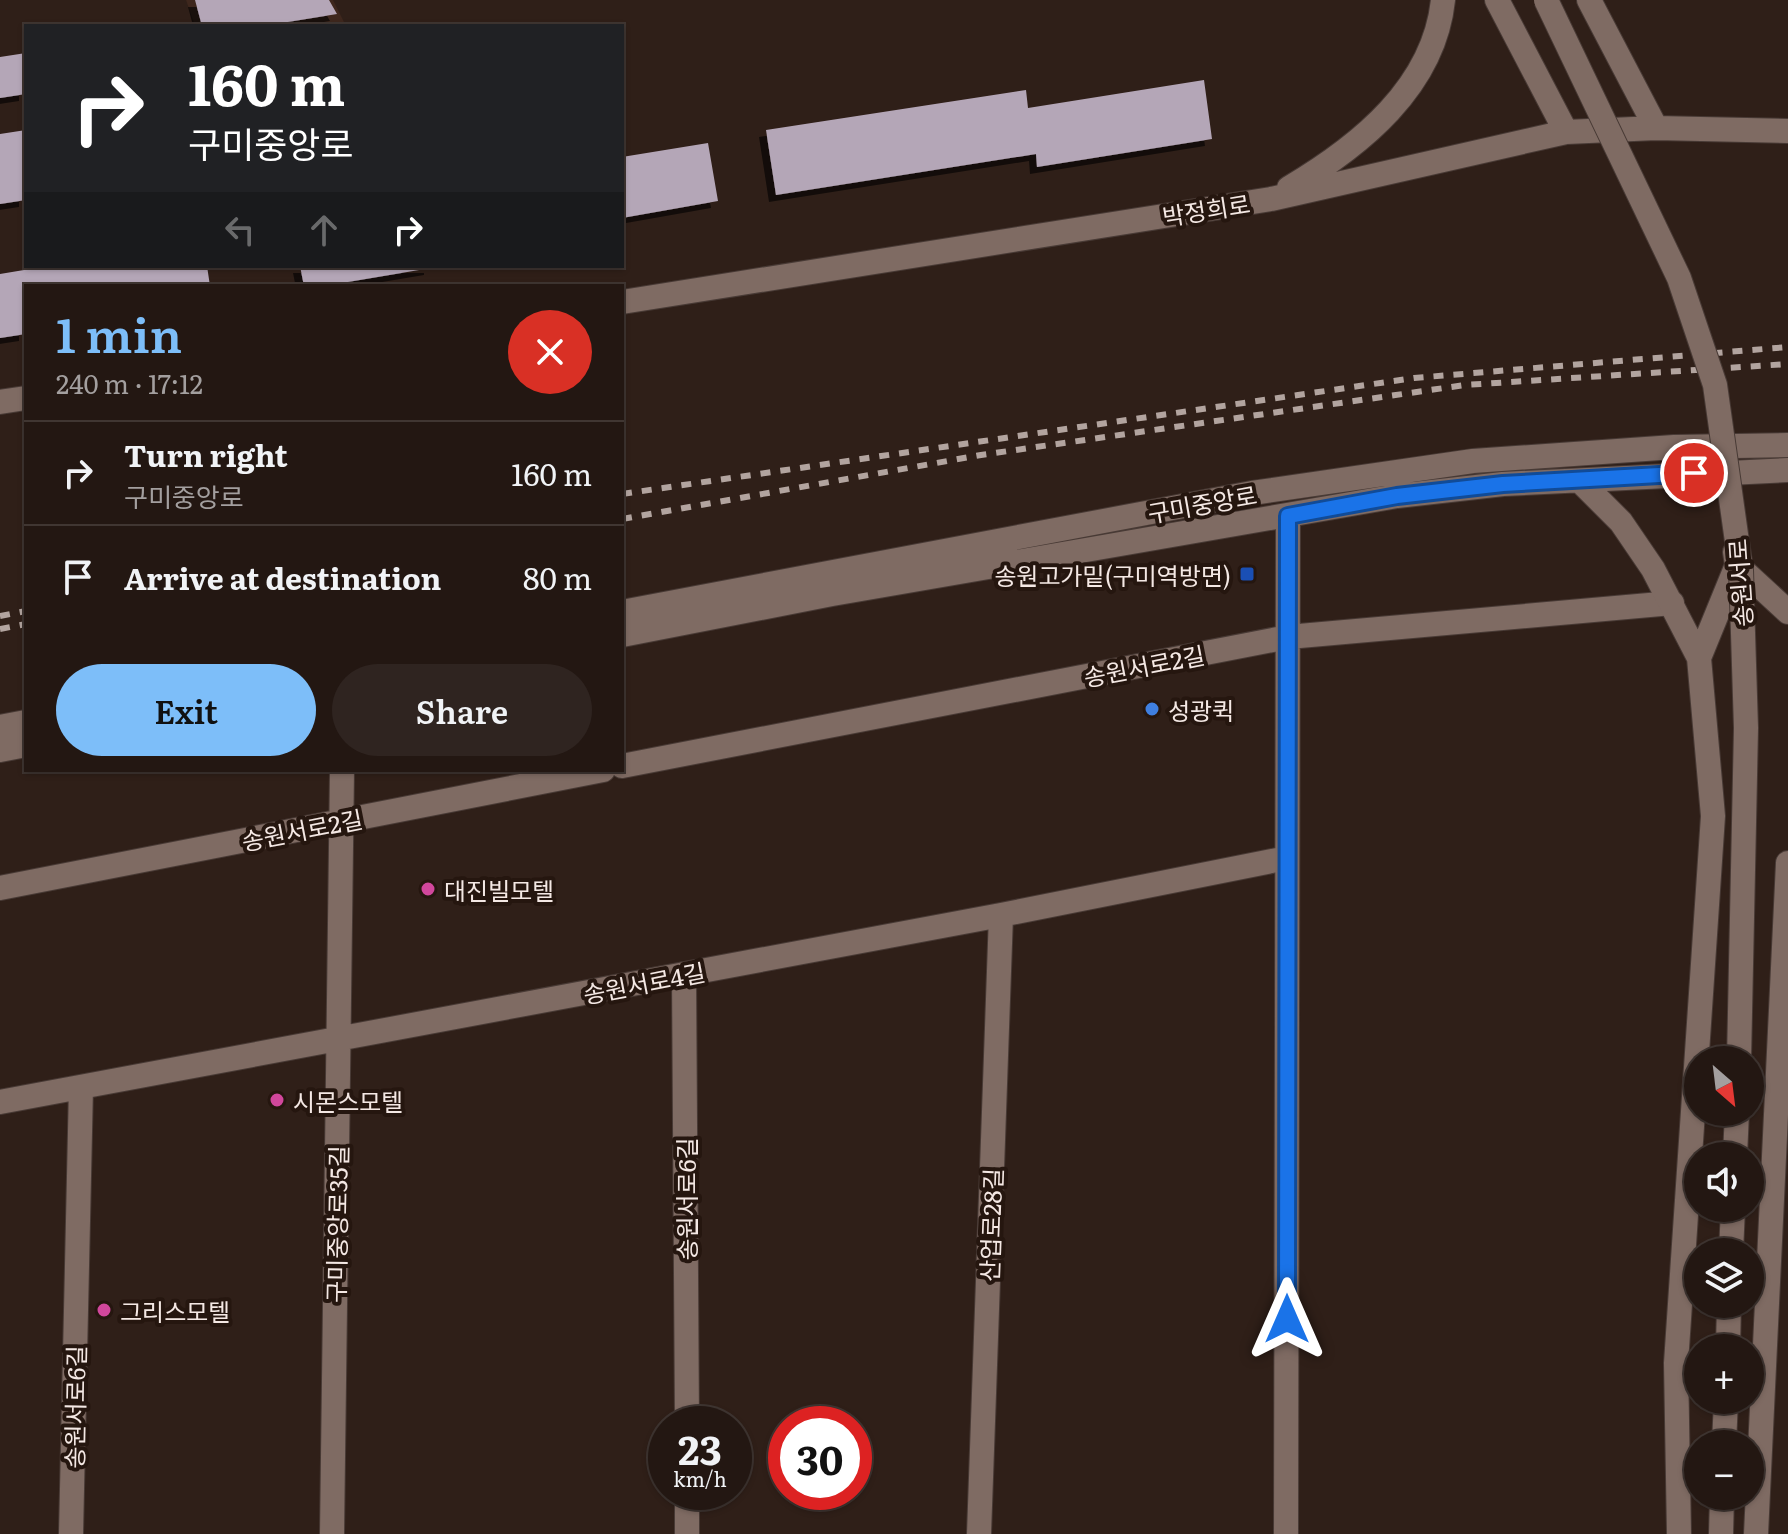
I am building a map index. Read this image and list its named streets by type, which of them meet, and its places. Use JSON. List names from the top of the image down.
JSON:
{
  "streets": {
    "street": [
      "박정희로",
      "구미중앙로",
      "송원서로",
      "송원서로2길",
      "송원서로4길",
      "송원서로6길",
      "구미중앙로35길",
      "산업로28길"
    ]
  },
  "crossings": [
    ["송원서로2길", "구미중앙로35길"],
    ["송원서로4길", "송원서로6길"],
    ["송원서로4길", "구미중앙로35길"],
    ["송원서로4길", "산업로28길"]
  ],
  "places": {
    "transit": ["송원고가밑(구미역방면)"],
    "other": [
      "성광퀵",
      "대진빌모텔",
      "시몬스모텔",
      "그리스모텔"
    ]
  },
  "north": "bottom right",
  "page": {
    "turn": ["160 m", "구미중앙로"],
    "heading": ["1 min", "240 m · 17:12"],
    "list": [
      {
        "name": "Turn right",
        "note": "구미중앙로",
        "value": "160 m"
      },
      {
        "name": "Arrive at destination",
        "value": "80 m"
      }
    ],
    "buttons": ["Exit", "Share"],
    "map_buttons": ["+", "−"],
    "speed": "23 km/h",
    "limit": "30"
  }
}
